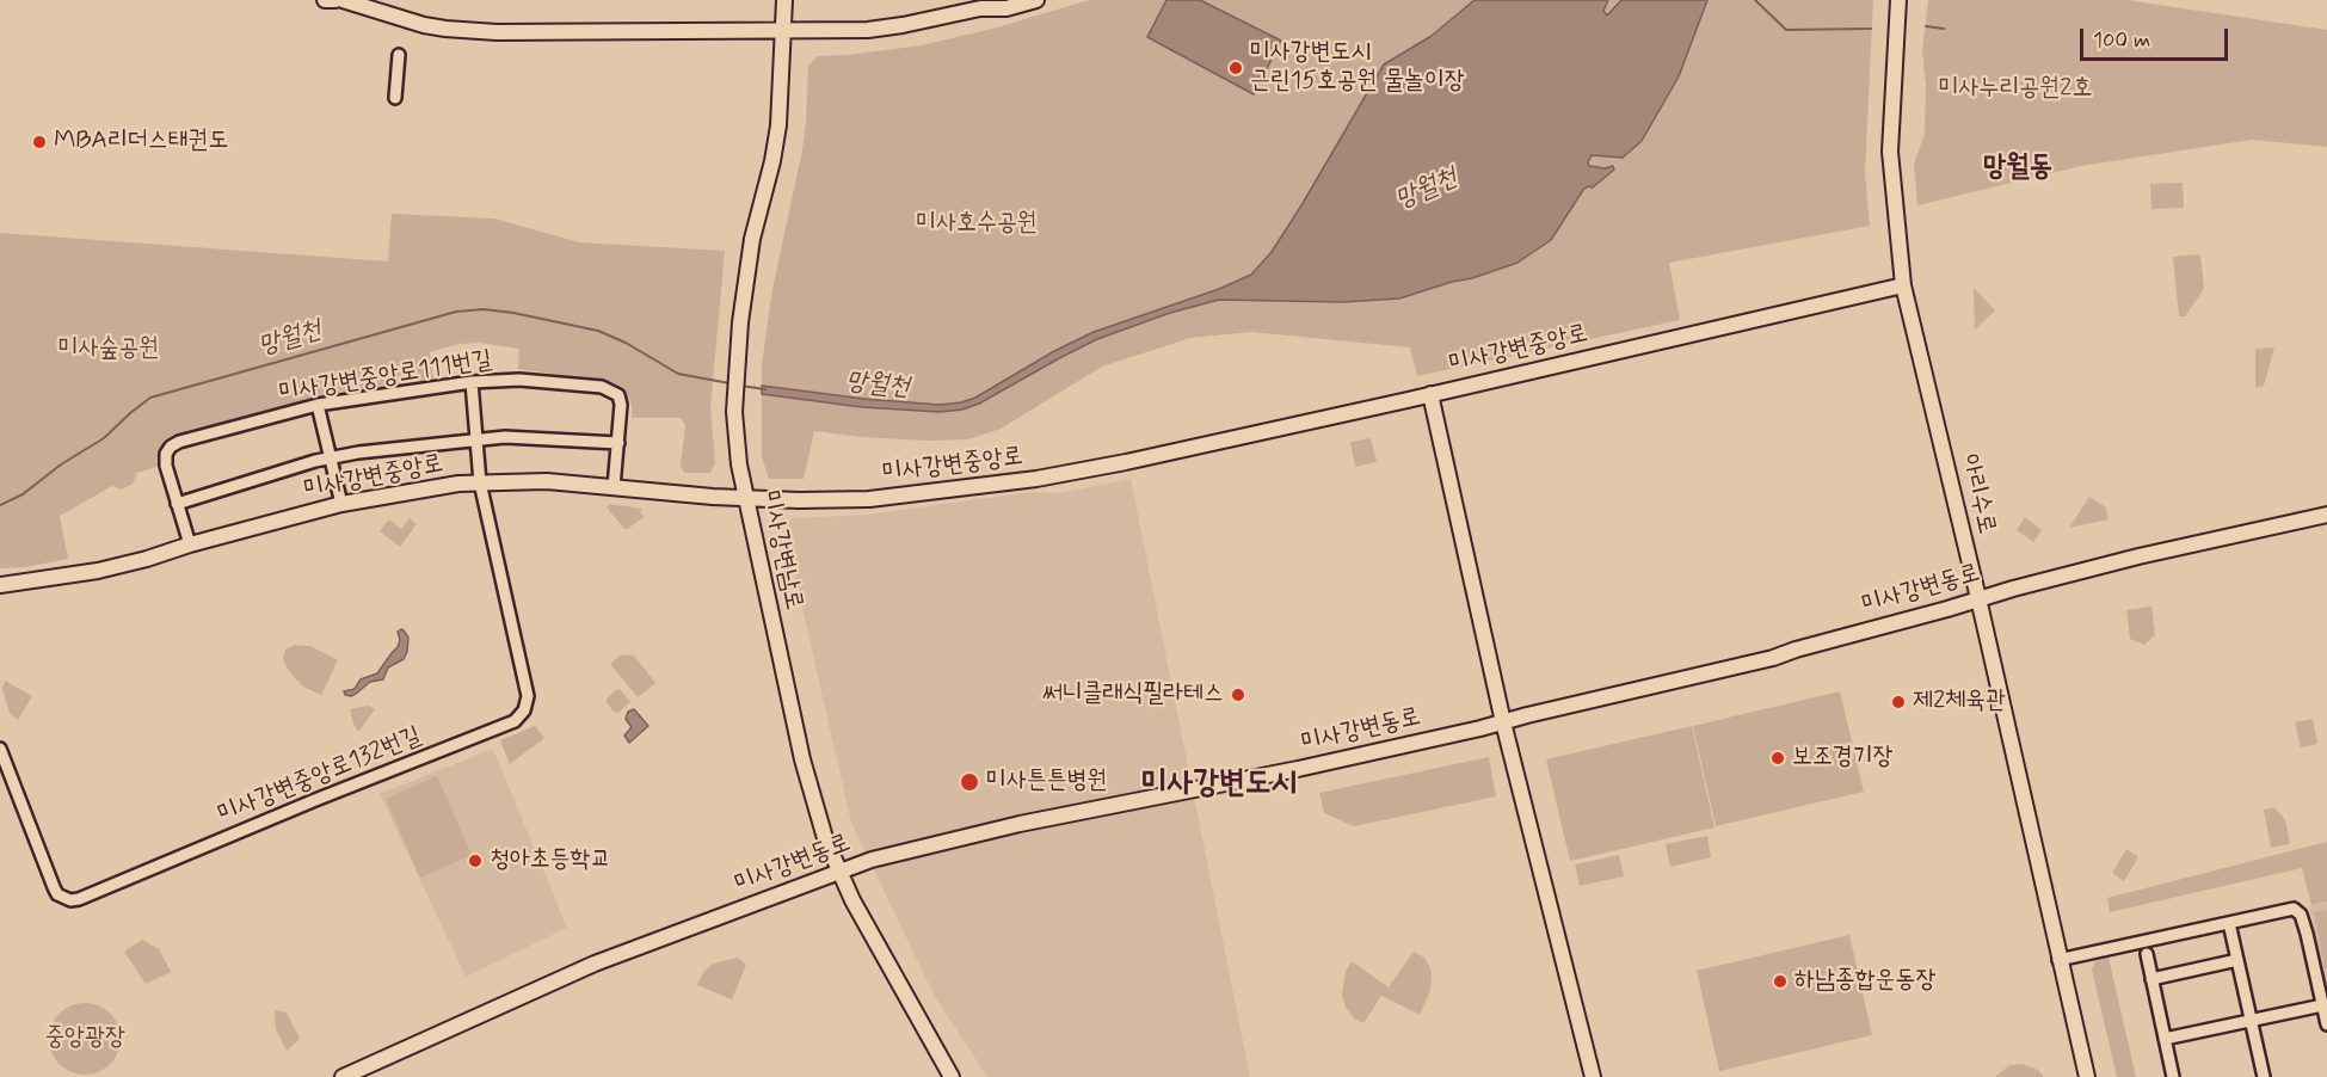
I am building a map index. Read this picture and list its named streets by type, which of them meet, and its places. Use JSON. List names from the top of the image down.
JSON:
{
  "streets": {
    "main road": [
      "미사강변중앙로",
      "아리수로",
      "미사강변남로",
      "미사강변동로"
    ],
    "street": ["미사강변중앙로111번길", "미사강변중앙로132번길"]
  },
  "crossings": [
    ["미사강변중앙로", "미사강변중앙로111번길"],
    ["미사강변중앙로", "아리수로"],
    ["미사강변중앙로", "미사강변남로"],
    ["미사강변중앙로", "미사강변중앙로132번길"],
    ["아리수로", "미사강변동로"],
    ["미사강변남로", "미사강변동로"]
  ],
  "districts": ["망월동", "미사강변도시"],
  "water": ["망월천"],
  "parks": [
    "미사누리공원2호",
    "미사호수공원",
    "미사숲공원",
    "중앙광장"
  ],
  "places": [
    "미사강변도시 근린15호공원 물놀이장",
    "MBA리더스태권도",
    "써니클래식필라테스",
    "제2체육관",
    "보조경기장",
    "미사튼튼병원",
    "청아초등학교",
    "하남종합운동장"
  ],
  "scale_bar": "100 m"
}
